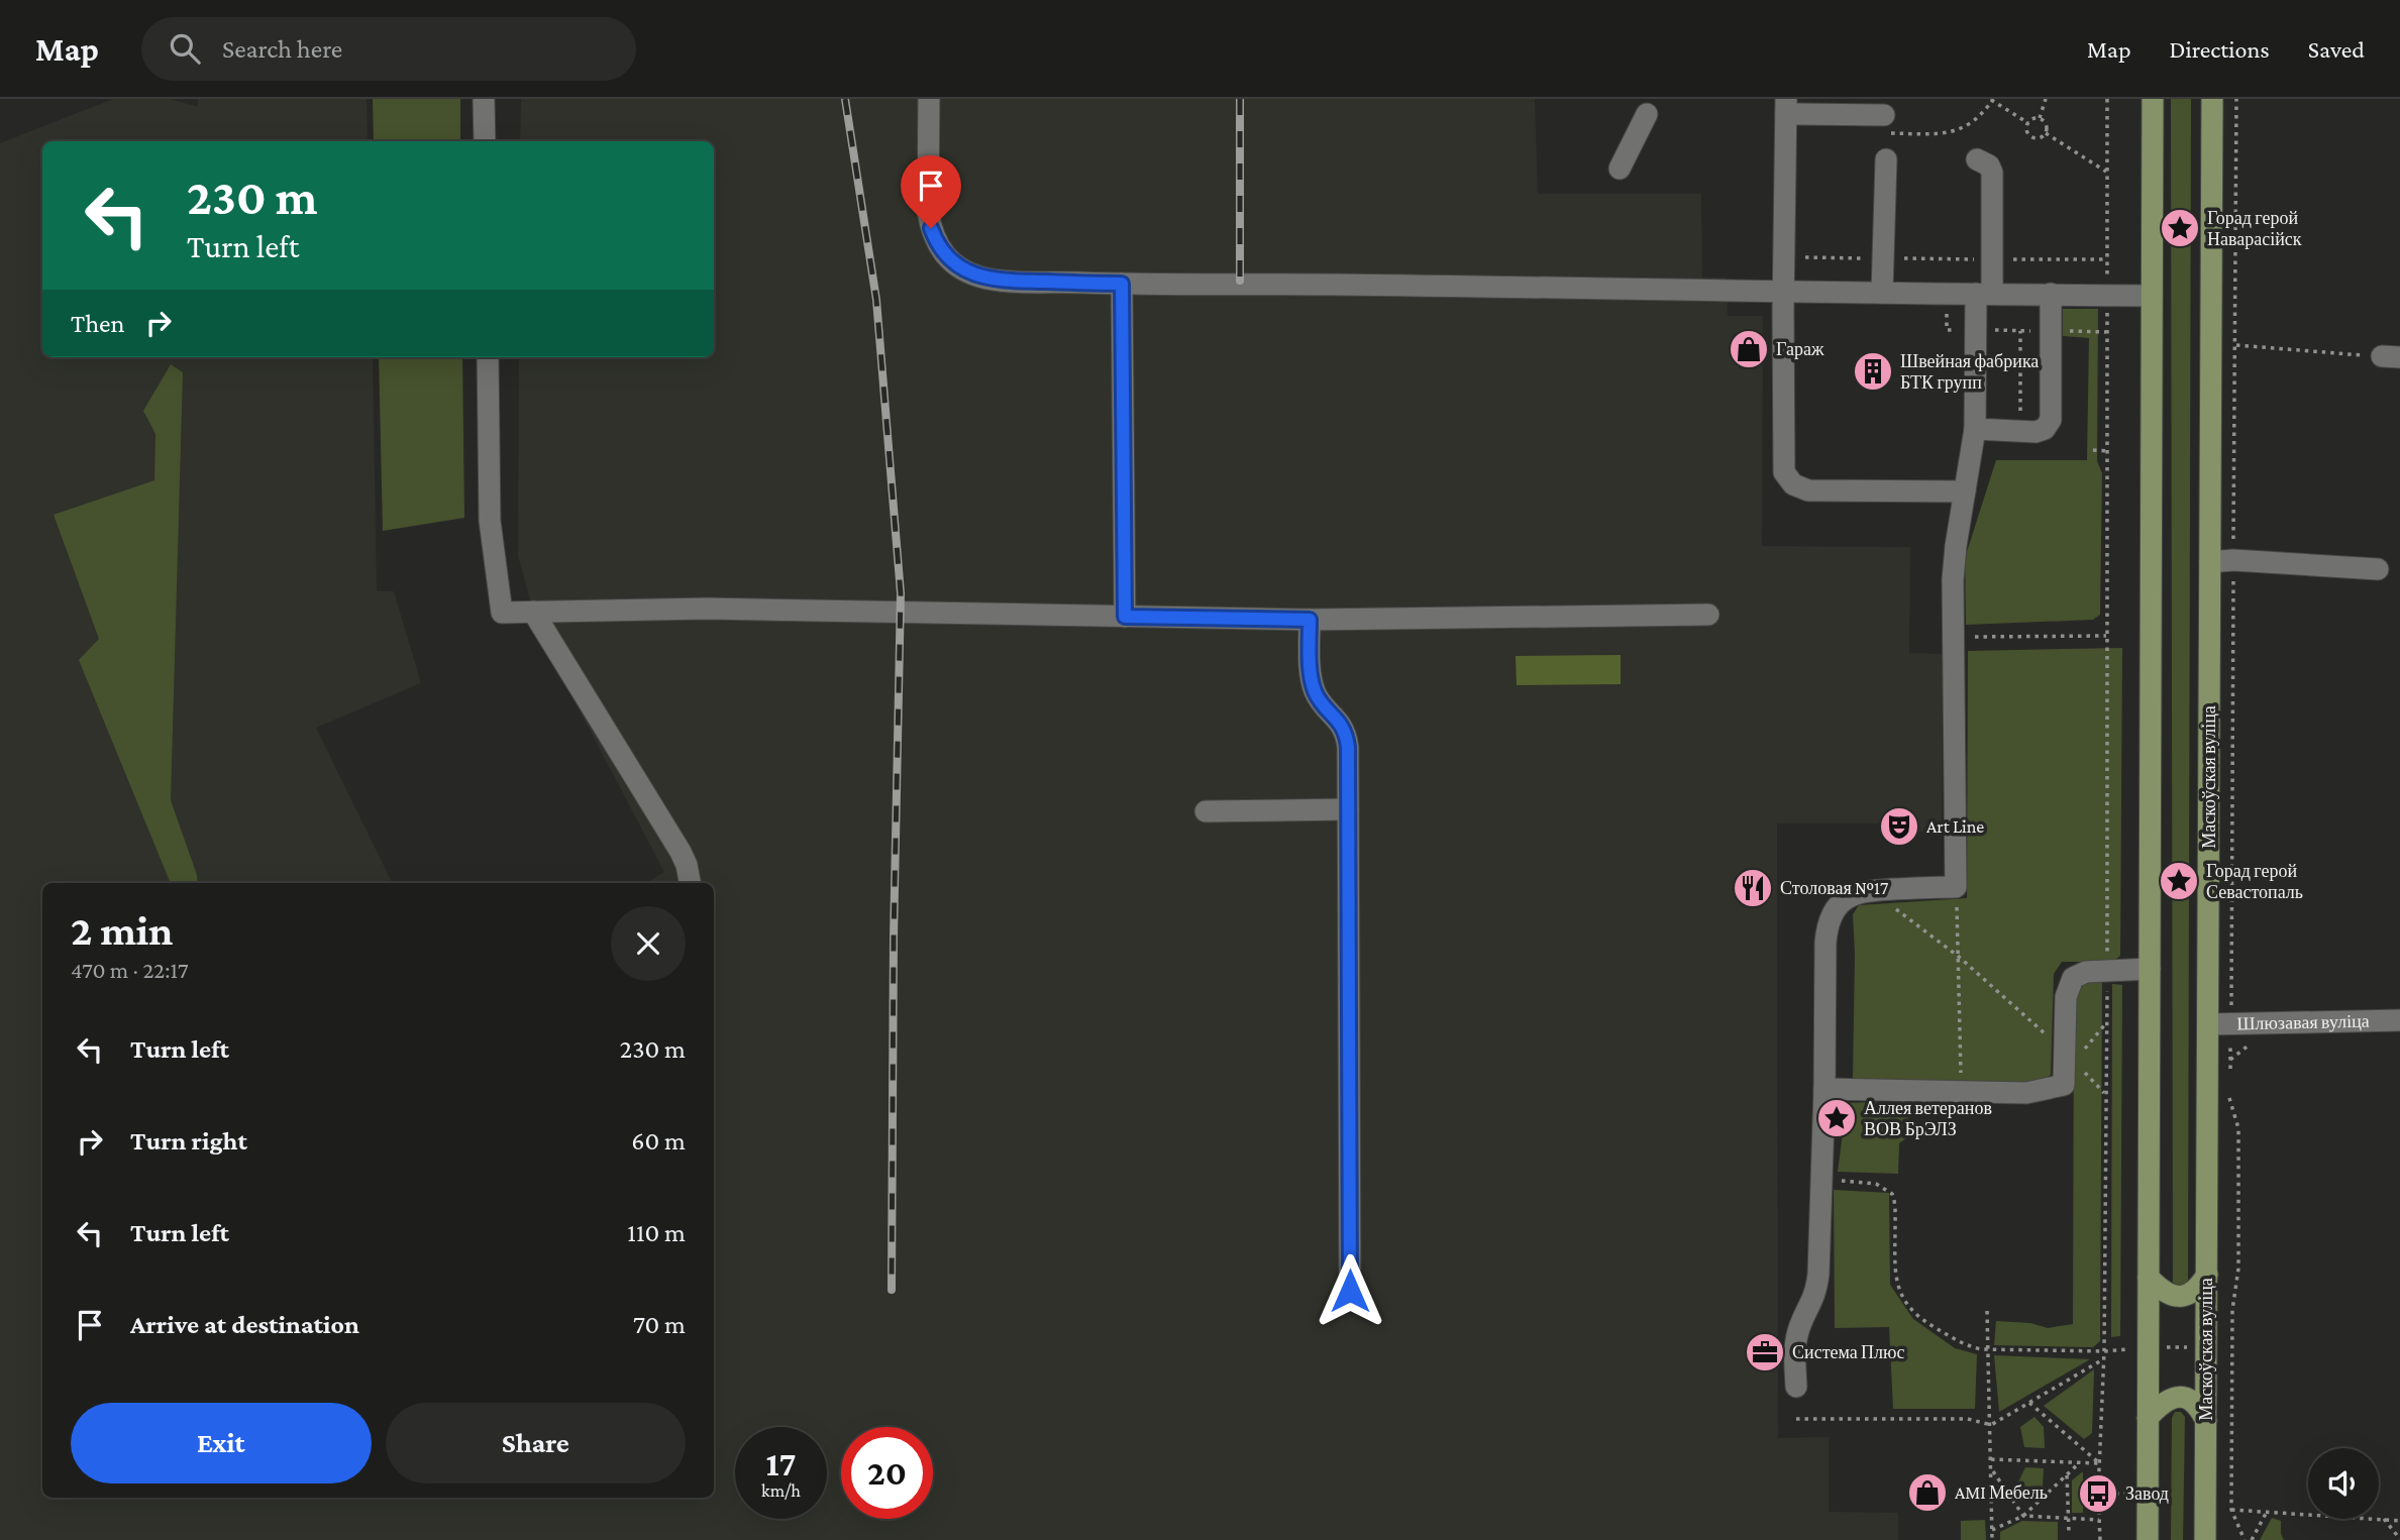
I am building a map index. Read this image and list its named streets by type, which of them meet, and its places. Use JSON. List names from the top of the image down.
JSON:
{
  "streets": {
    "main road": ["Маскоўская вуліца"],
    "street": ["Шлюзавая вуліца"]
  },
  "crossings": [
    ["Маскоўская вуліца", "Шлюзавая вуліца"]
  ],
  "places": {
    "place": ["Горад герой Наварасійск", "Горад герой Севастопаль", "Аллея ветеранов ВОВ БрЭЛЗ"],
    "shop": ["Гараж", "AMI Мебель"],
    "building": ["Швейная фабрика БТК групп"],
    "theatre": ["Art Line"],
    "restaurant": ["Столовая №17"],
    "office": ["Система Плюс"],
    "bus stop": ["Завод"]
  },
  "page": {
    "header": "Map",
    "search": "Search here",
    "nav": ["Map", "Directions", "Saved"],
    "turn": ["230 m", "Turn left"],
    "then": "Then",
    "heading": ["2 min", "470 m · 22:17"],
    "list": [
      {
        "name": "Turn left",
        "value": "230 m"
      },
      {
        "name": "Turn right",
        "value": "60 m"
      },
      {
        "name": "Turn left",
        "value": "110 m"
      },
      {
        "name": "Arrive at destination",
        "value": "70 m"
      }
    ],
    "buttons": ["Exit", "Share"],
    "speed": "17 km/h",
    "limit": "20"
  }
}
